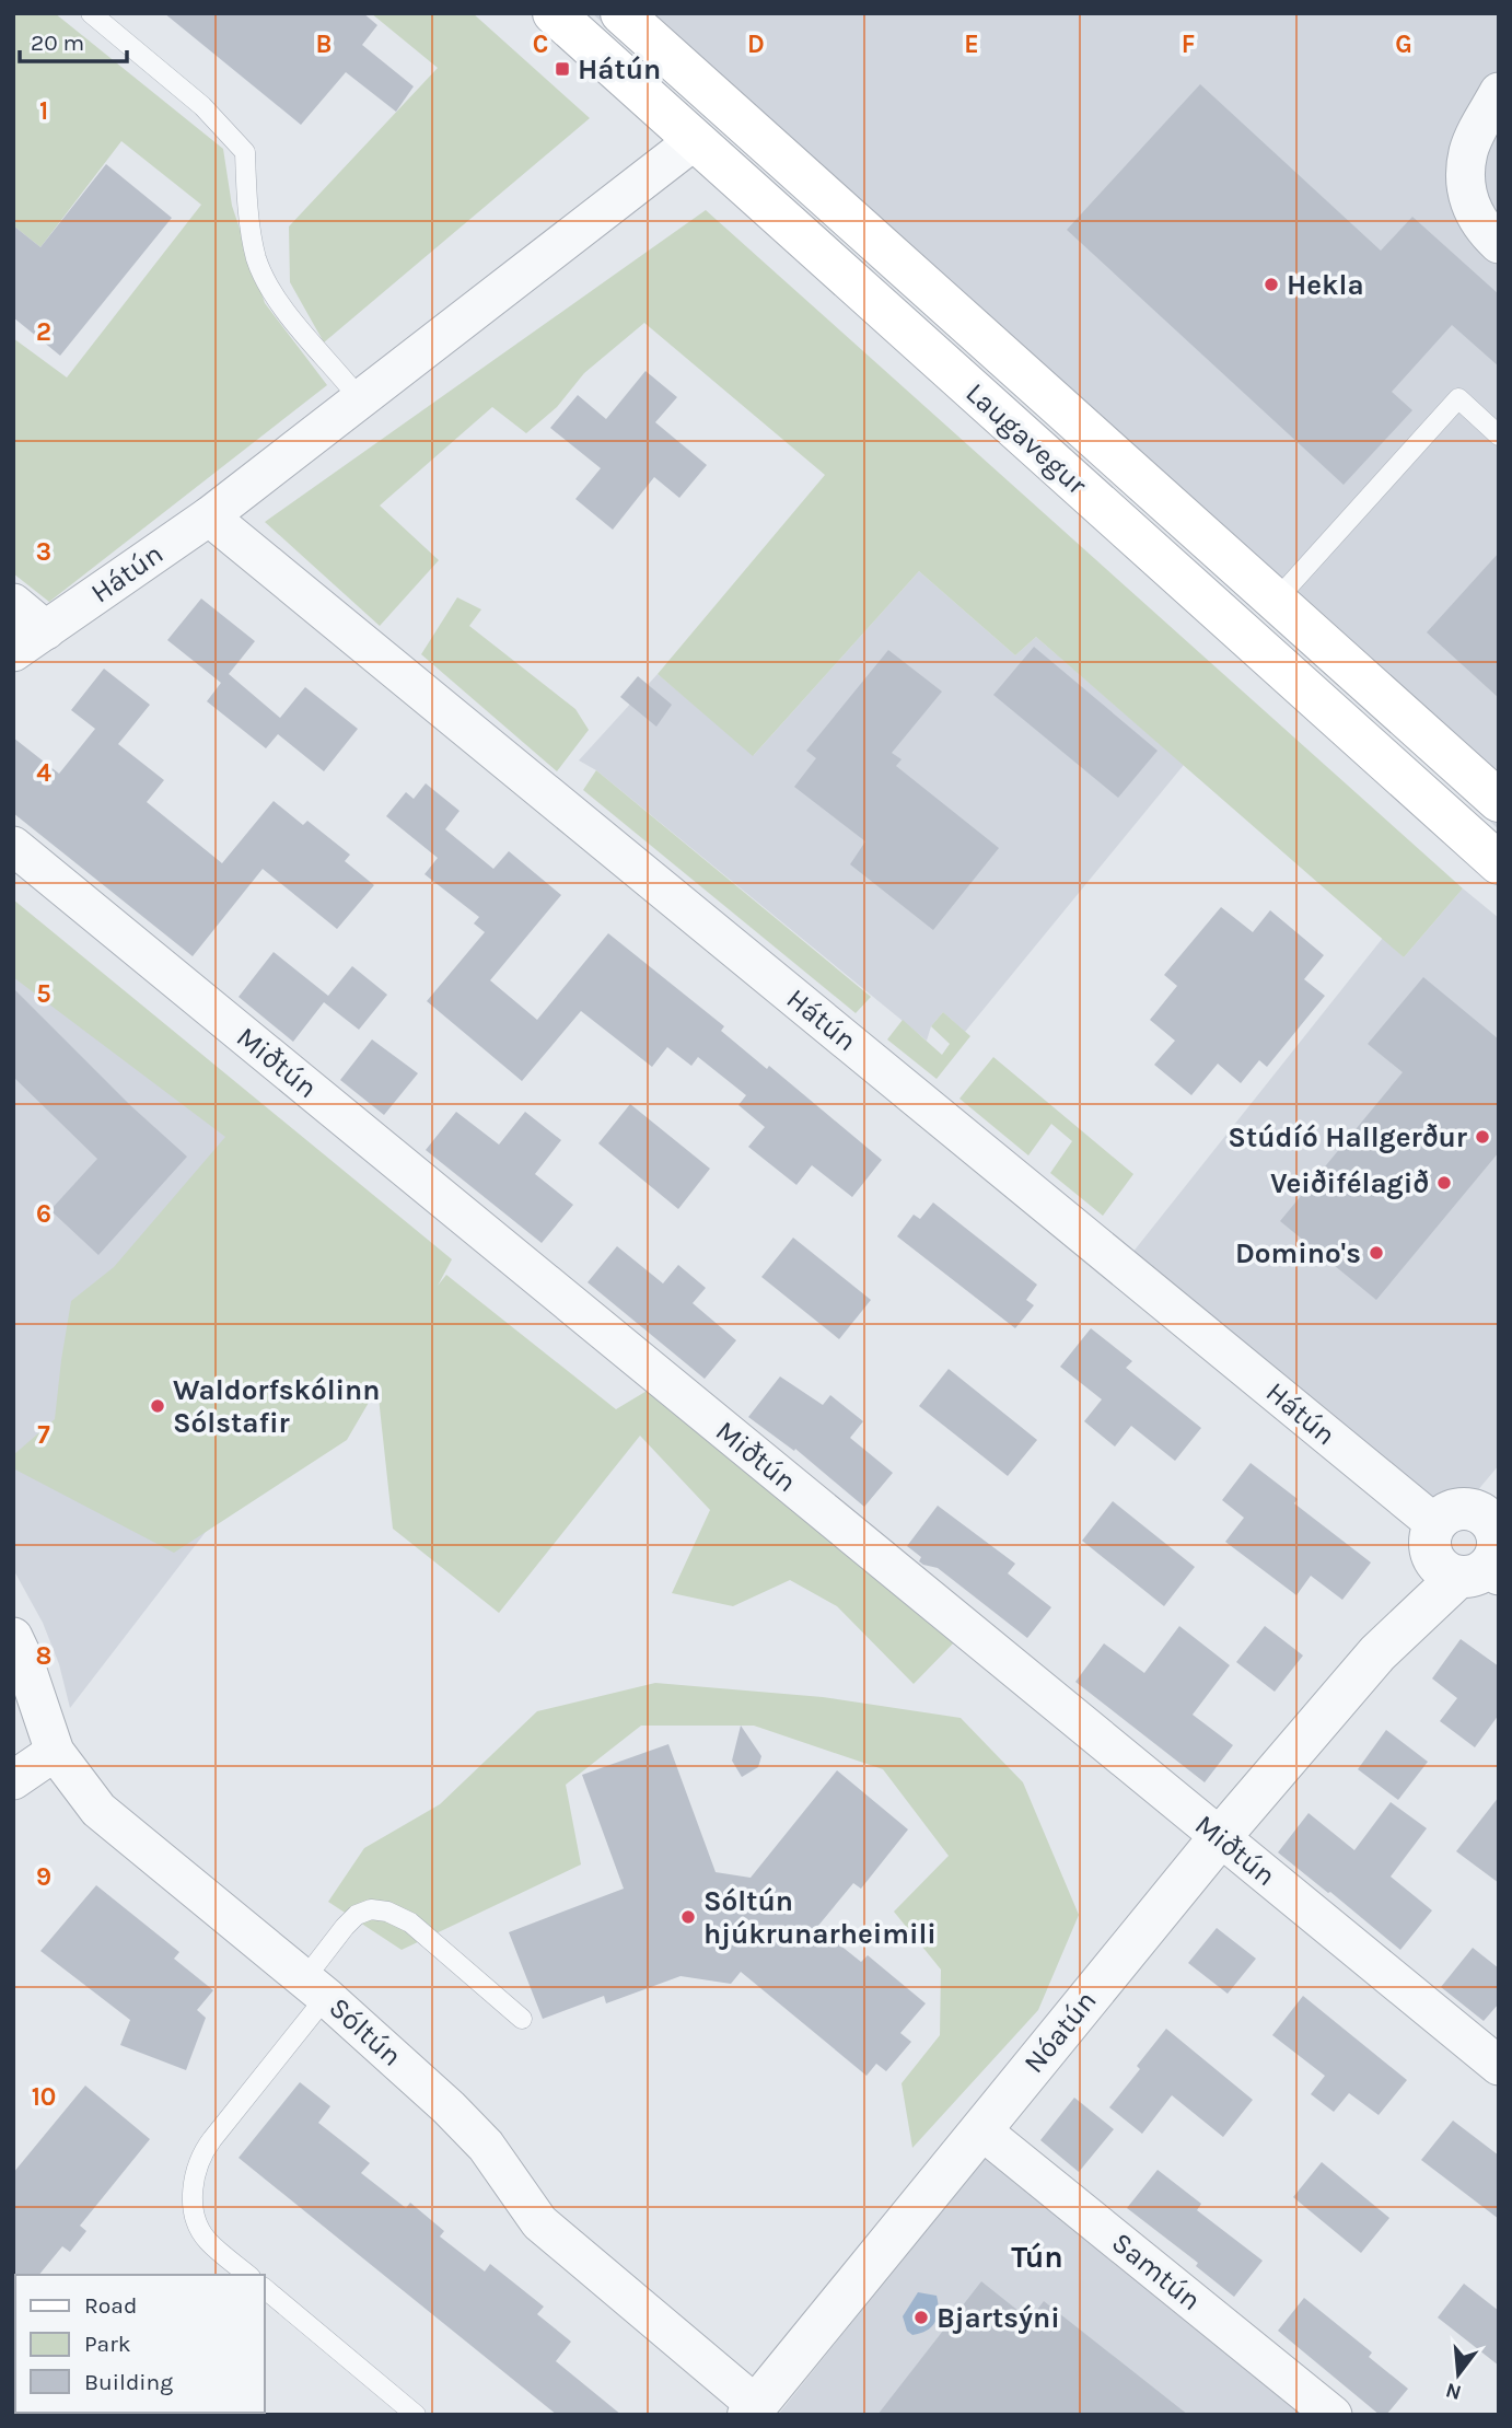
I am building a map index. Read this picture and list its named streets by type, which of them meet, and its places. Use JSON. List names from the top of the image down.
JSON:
{
  "streets": {
    "main road": ["Laugavegur"],
    "street": [
      "Hátún",
      "Miðtún",
      "Sóltún",
      "Nóatún",
      "Samtún"
    ]
  },
  "crossings": [
    ["Laugavegur", "Hátún"],
    ["Hátún", "Nóatún"],
    ["Miðtún", "Nóatún"],
    ["Sóltún", "Nóatún"],
    ["Nóatún", "Samtún"]
  ],
  "districts": ["Tún"],
  "places": {
    "transit": ["Hátún"],
    "other": [
      "Hekla",
      "Stúdíó Hallgerður",
      "Veiðifélagið",
      "Domino's",
      "Waldorfskólinn Sólstafir",
      "Sóltún hjúkrunarheimili",
      "Bjartsýni"
    ]
  },
  "legend": ["Road", "Park", "Building"],
  "scale_bar": "20 m",
  "north": "bottom",
  "grid": {
    "columns": [
      "B",
      "C",
      "D",
      "E",
      "F",
      "G"
    ],
    "rows": [
      "1",
      "2",
      "3",
      "4",
      "5",
      "6",
      "7",
      "8",
      "9",
      "10"
    ]
  }
}
